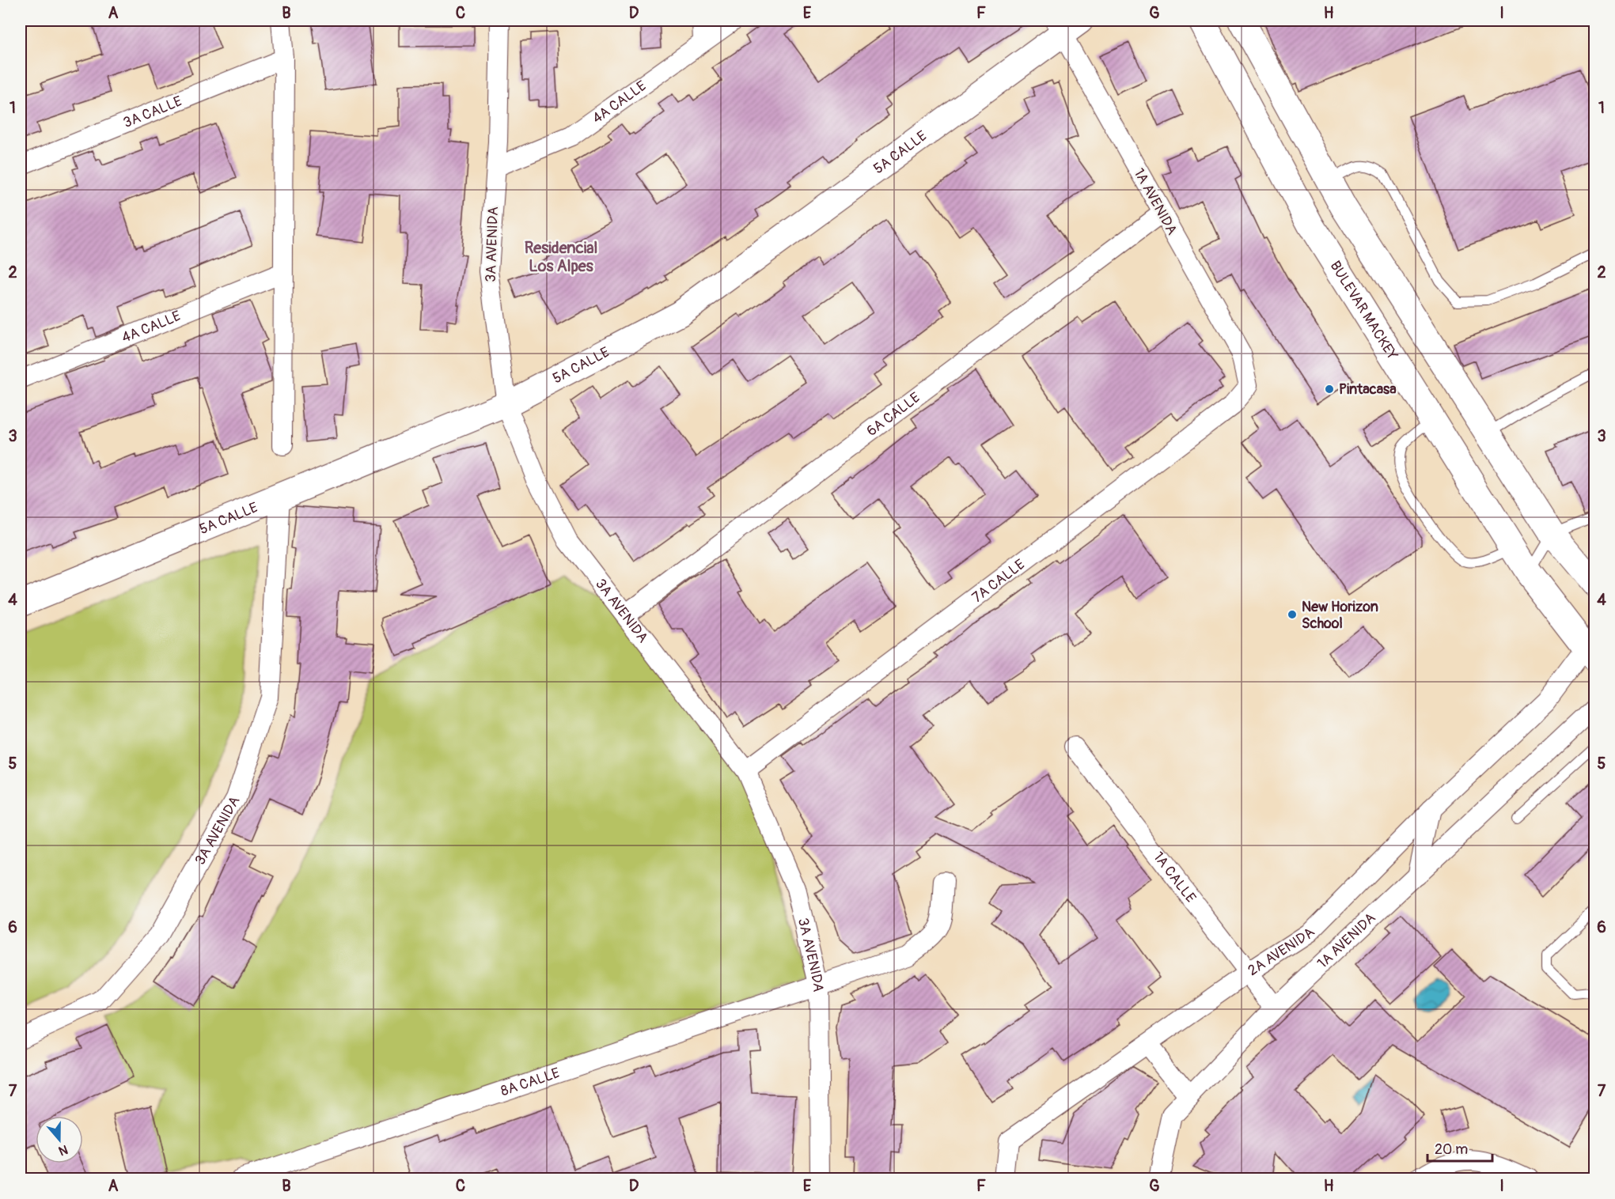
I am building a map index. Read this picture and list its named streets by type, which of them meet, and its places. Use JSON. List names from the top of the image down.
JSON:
{
  "streets": {
    "main road": ["5A CALLE", "BULEVAR MACKEY"],
    "street": [
      "4A CALLE",
      "3A CALLE",
      "1A AVENIDA",
      "3A AVENIDA",
      "6A CALLE",
      "7A CALLE",
      "1A CALLE",
      "2A AVENIDA",
      "8A CALLE"
    ]
  },
  "crossings": [
    ["4A CALLE", "3A AVENIDA"],
    ["5A CALLE", "1A AVENIDA"],
    ["5A CALLE", "3A AVENIDA"],
    ["1A AVENIDA", "6A CALLE"],
    ["1A AVENIDA", "7A CALLE"],
    ["1A AVENIDA", "1A CALLE"],
    ["3A AVENIDA", "6A CALLE"],
    ["3A AVENIDA", "7A CALLE"],
    ["3A AVENIDA", "8A CALLE"],
    ["BULEVAR MACKEY", "2A AVENIDA"],
    ["1A CALLE", "2A AVENIDA"]
  ],
  "districts": ["Residencial Los Alpes"],
  "places": ["Pintacasa", "New Horizon School"],
  "scale_bar": "20 m",
  "north": "bottom",
  "grid": {
    "columns": [
      "A",
      "B",
      "C",
      "D",
      "E",
      "F",
      "G",
      "H",
      "I"
    ],
    "rows": [
      "1",
      "2",
      "3",
      "4",
      "5",
      "6",
      "7"
    ]
  }
}
